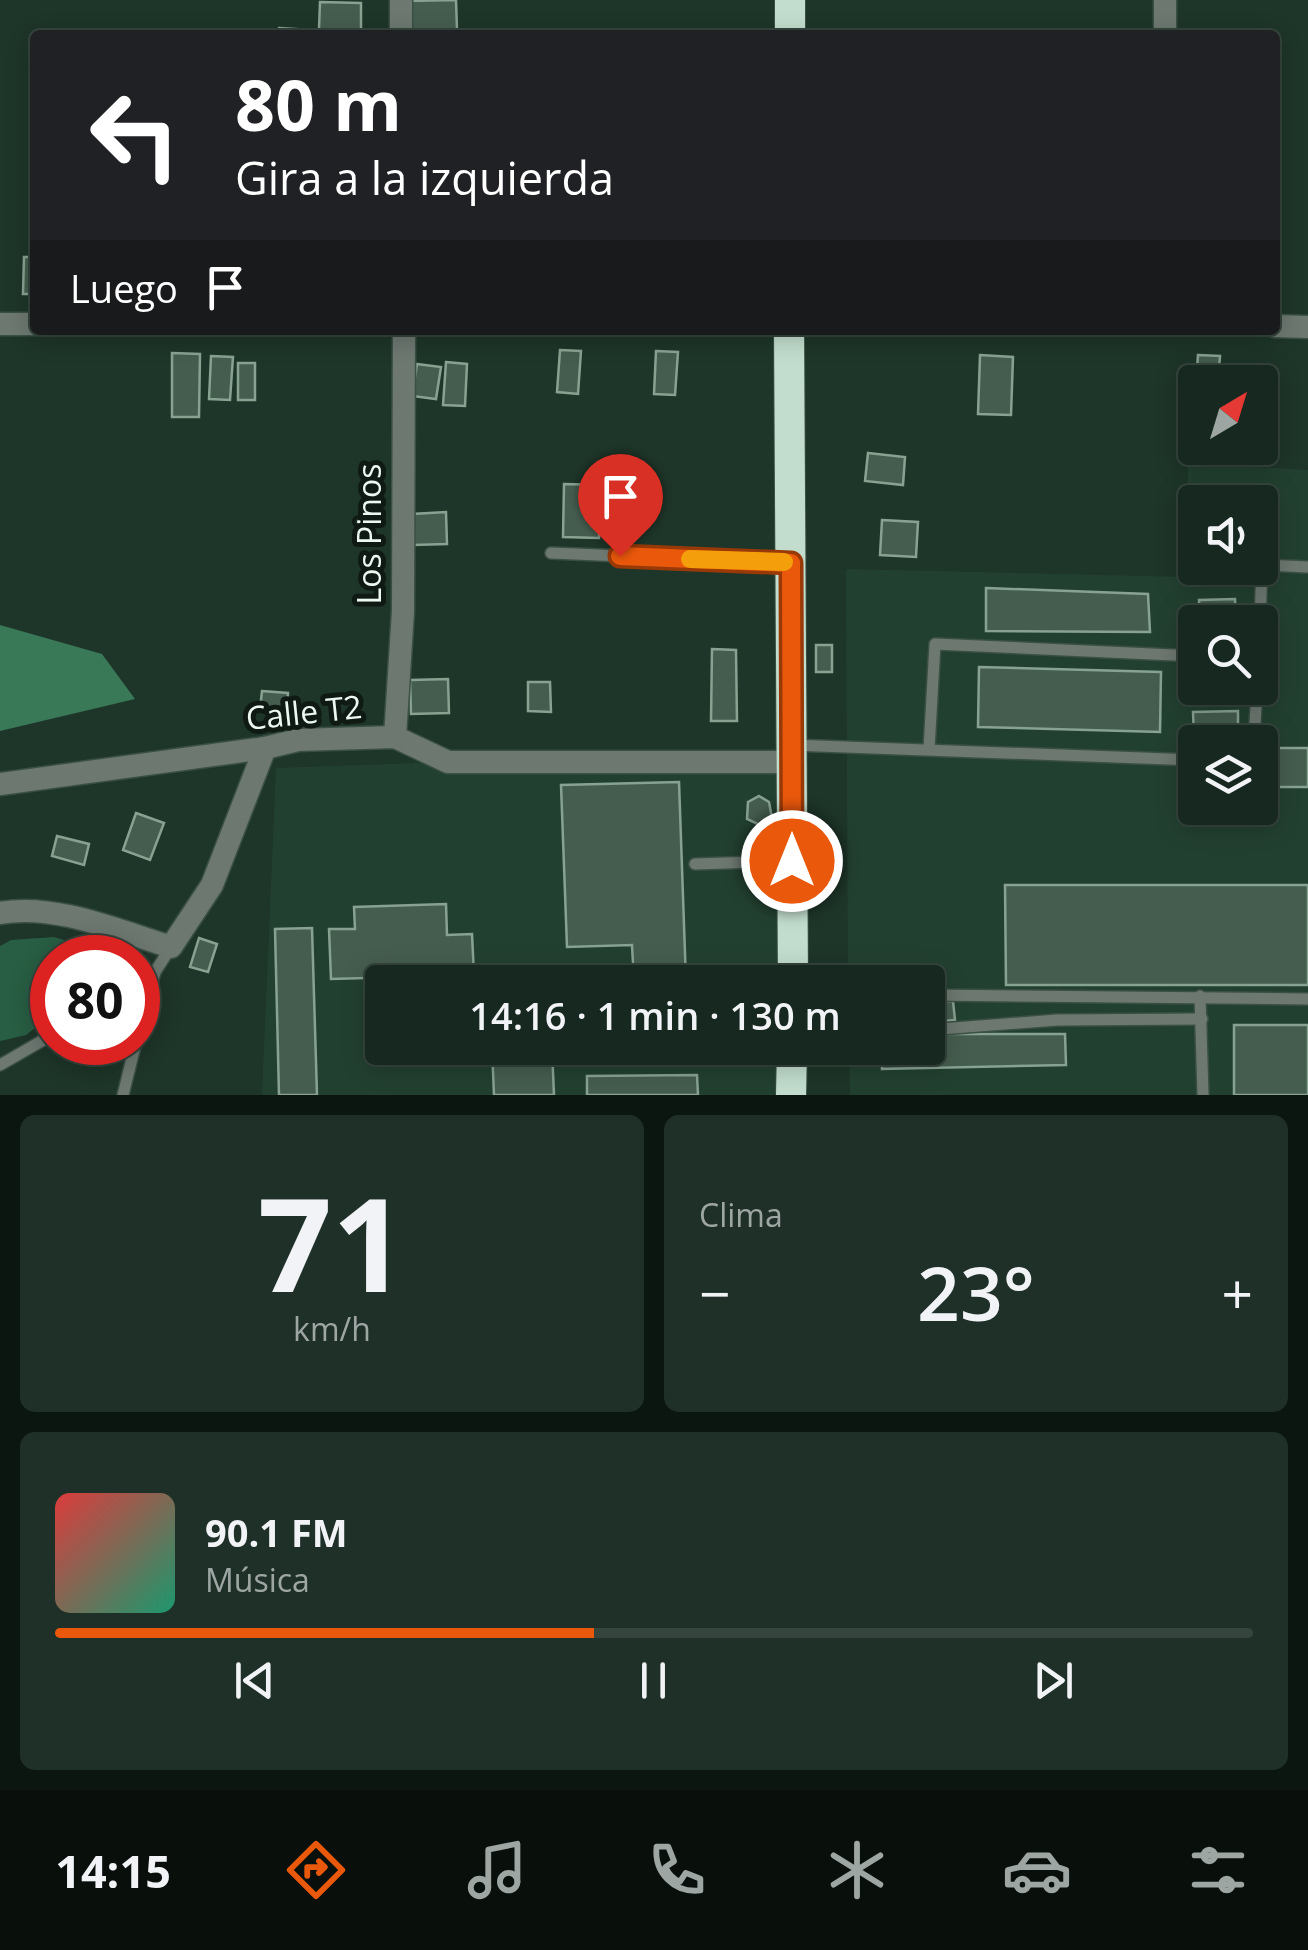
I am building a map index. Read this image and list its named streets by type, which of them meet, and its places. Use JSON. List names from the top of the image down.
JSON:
{
  "streets": {
    "street": ["Los Pinos", "Calle T2"]
  },
  "crossings": [
    ["Los Pinos", "Calle T2"]
  ],
  "north": "top right",
  "page": {
    "turn": ["80 m", "Gira a la izquierda"],
    "then": "Luego",
    "limit": "80",
    "trip": "14:16 · 1 min · 130 m",
    "tile": [
      ["71", "km/h"],
      "Clima"
    ],
    "heat": ["−", "23°", "+"],
    "song": ["90.1 FM", "Música"],
    "tabs": "14:15"
  }
}
